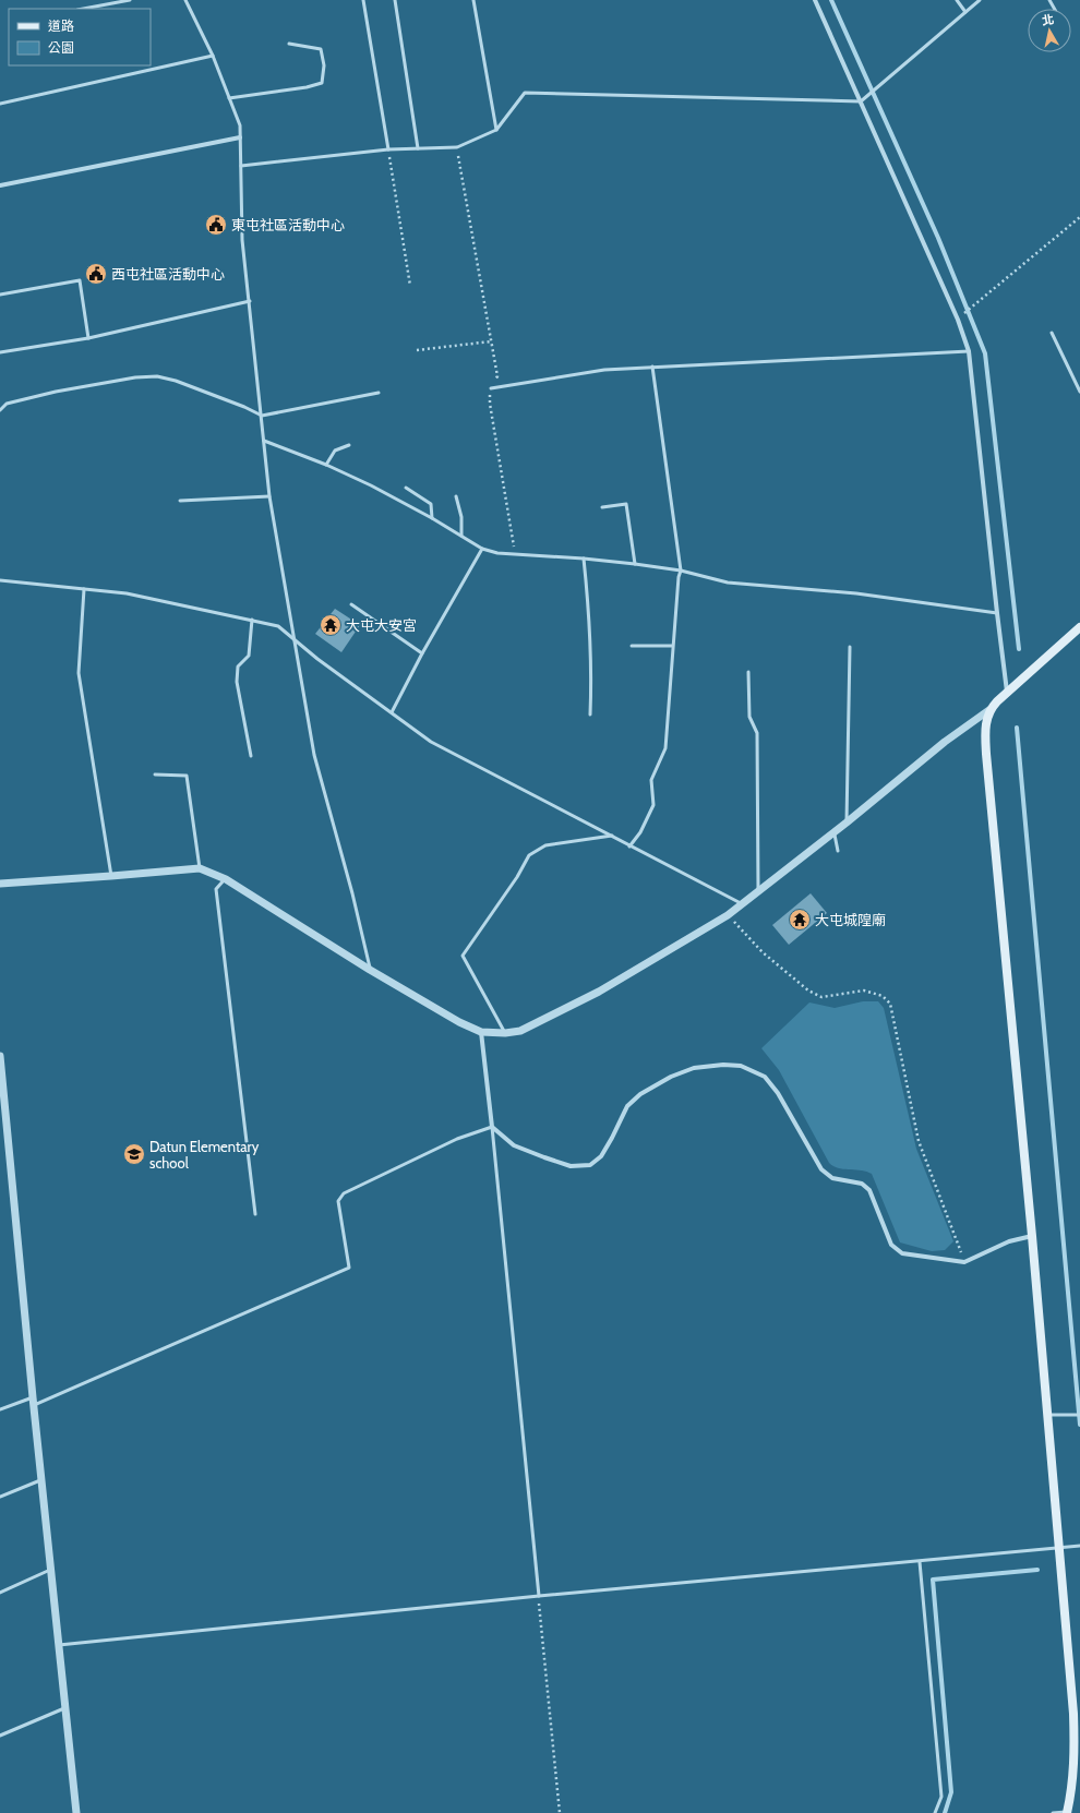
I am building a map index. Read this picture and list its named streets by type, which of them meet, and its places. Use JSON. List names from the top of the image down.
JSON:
{
  "places": {
    "public building": ["東屯社區活動中心", "西屯社區活動中心"],
    "temple": ["大屯大安宮", "大屯城隍廟"],
    "school or university": ["Datun Elementary school"]
  },
  "legend": ["道路", "公園"],
  "north": "top"
}
